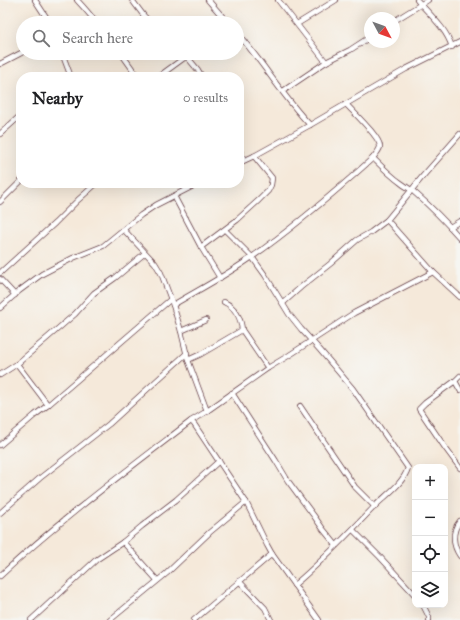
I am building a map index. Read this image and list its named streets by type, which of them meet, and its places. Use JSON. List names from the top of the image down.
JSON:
{
  "north": "bottom right",
  "page": {
    "search": "Search here",
    "heading": ["Nearby", "0 results"],
    "map_buttons": ["+", "−"]
  }
}
